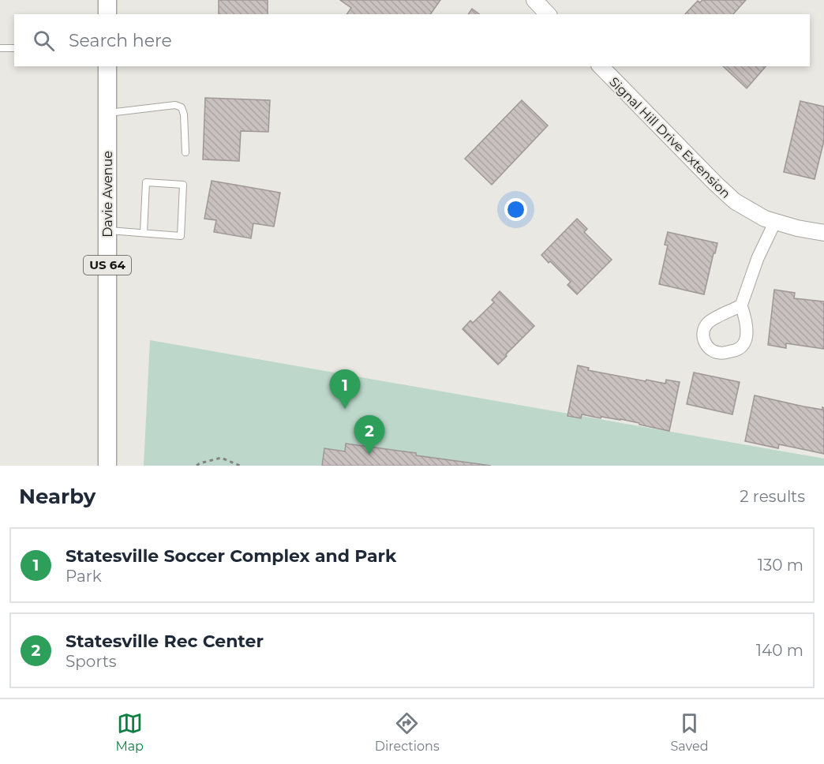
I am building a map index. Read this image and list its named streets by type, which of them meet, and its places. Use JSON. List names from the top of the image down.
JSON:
{
  "streets": {
    "main road": ["Davie Avenue", "US 64"],
    "street": ["Signal Hill Drive Extension"]
  },
  "page": {
    "search": "Search here",
    "pins": ["1", "2"],
    "heading": ["Nearby", "2 results"],
    "list": [
      {
        "mark": "1",
        "name": "Statesville Soccer Complex and Park",
        "note": "Park",
        "value": "130 m"
      },
      {
        "mark": "2",
        "name": "Statesville Rec Center",
        "note": "Sports",
        "value": "140 m"
      }
    ],
    "nav": ["Map", "Directions", "Saved"]
  }
}
